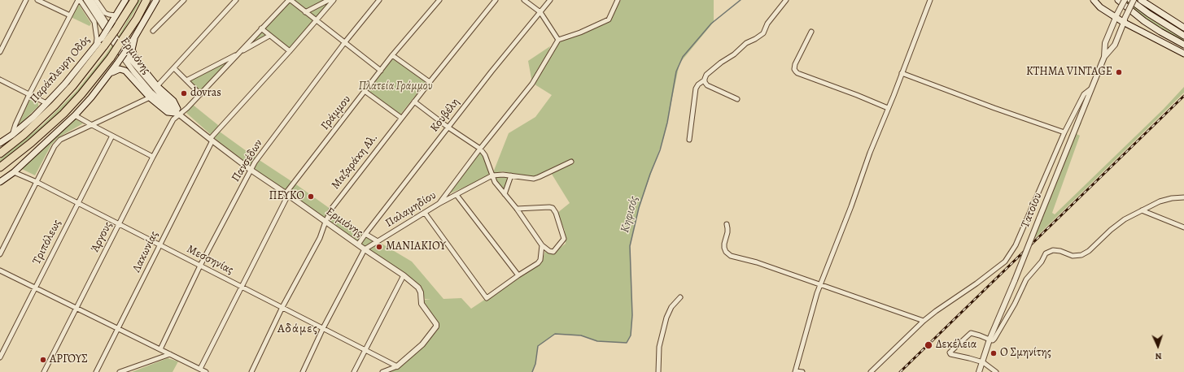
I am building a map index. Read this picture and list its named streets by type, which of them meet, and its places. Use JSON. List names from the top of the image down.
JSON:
{
  "streets": {
    "main road": ["Παράπλευρη Οδός"],
    "street": [
      "Ερμιόνης",
      "Γράμμου",
      "Κουβέλη",
      "Πανσέδων",
      "Μαζαράκη Αλ.",
      "Παλαμηδίου",
      "Τατοΐου",
      "Άργους",
      "Τριπόλεως",
      "Λακωνίας",
      "Μεσσηνίας"
    ]
  },
  "crossings": [
    ["Ερμιόνης", "Γράμμου"],
    ["Ερμιόνης", "Κουβέλη"],
    ["Ερμιόνης", "Πανσέδων"],
    ["Ερμιόνης", "Μαζαράκη Αλ."],
    ["Ερμιόνης", "Παλαμηδίου"],
    ["Ερμιόνης", "Άργους"],
    ["Ερμιόνης", "Λακωνίας"],
    ["Ερμιόνης", "Μεσσηνίας"],
    ["Γράμμου", "Μεσσηνίας"],
    ["Πανσέδων", "Μεσσηνίας"],
    ["Μαζαράκη Αλ.", "Μεσσηνίας"],
    ["Άργους", "Μεσσηνίας"],
    ["Τριπόλεως", "Μεσσηνίας"],
    ["Λακωνίας", "Μεσσηνίας"]
  ],
  "districts": ["Αδάμες"],
  "water": ["Κηφισός"],
  "parks": ["Πλατεία Γράμμου"],
  "places": [
    "KTHMA VINTAGE",
    "dovras",
    "ΠΕΥΚΟ",
    "ΜΑΝΙΑΚΙΟΥ",
    "Δεκέλεια",
    "Ο Σμηνίτης",
    "ΑΡΓΟΥΣ"
  ],
  "north": "bottom"
}
